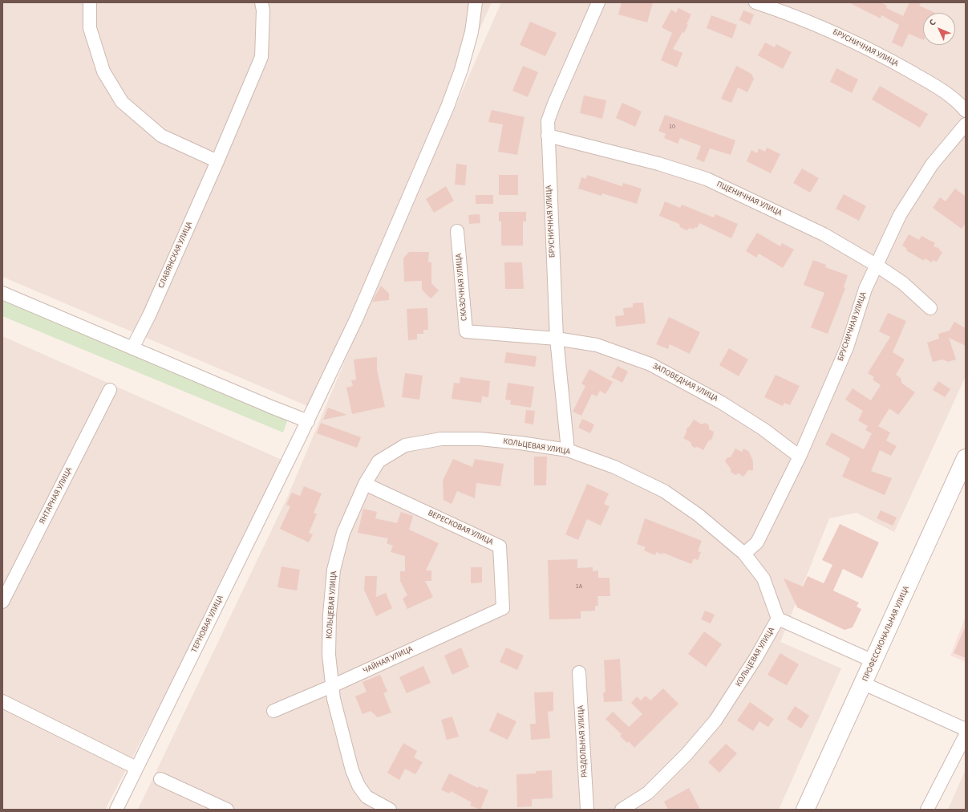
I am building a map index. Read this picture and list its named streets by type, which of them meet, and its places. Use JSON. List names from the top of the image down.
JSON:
{
  "streets": {
    "street": [
      "БРУСНИЧНАЯ УЛИЦА",
      "ПЩЕНИЧНАЯ УЛИЦА",
      "СЛАВЯНСКАЯ УЛИЦА",
      "СКАЗОЧНАЯ УЛИЦА",
      "ЗАПОВЕДНАЯ УЛИЦА",
      "КОЛЬЦЕВАЯ УЛИЦА",
      "ЯНТАРНАЯ УЛИЦА",
      "ВЕРЕСКОВАЯ УЛИЦА",
      "ТЕРНОВАЯ УЛИЦА",
      "ПРОФЕССИОНАЛЬНАЯ УЛИЦА",
      "ЧАЙНАЯ УЛИЦА",
      "РАЗДОЛЬНАЯ УЛИЦА"
    ]
  },
  "crossings": [
    ["БРУСНИЧНАЯ УЛИЦА", "ПЩЕНИЧНАЯ УЛИЦА"],
    ["БРУСНИЧНАЯ УЛИЦА", "СКАЗОЧНАЯ УЛИЦА"],
    ["БРУСНИЧНАЯ УЛИЦА", "ЗАПОВЕДНАЯ УЛИЦА"],
    ["БРУСНИЧНАЯ УЛИЦА", "КОЛЬЦЕВАЯ УЛИЦА"],
    ["СКАЗОЧНАЯ УЛИЦА", "ЗАПОВЕДНАЯ УЛИЦА"],
    ["КОЛЬЦЕВАЯ УЛИЦА", "ВЕРЕСКОВАЯ УЛИЦА"],
    ["КОЛЬЦЕВАЯ УЛИЦА", "ЧАЙНАЯ УЛИЦА"],
    ["ВЕРЕСКОВАЯ УЛИЦА", "ЧАЙНАЯ УЛИЦА"]
  ],
  "house_numbers": ["10", "1А"],
  "north": "top left"
}
